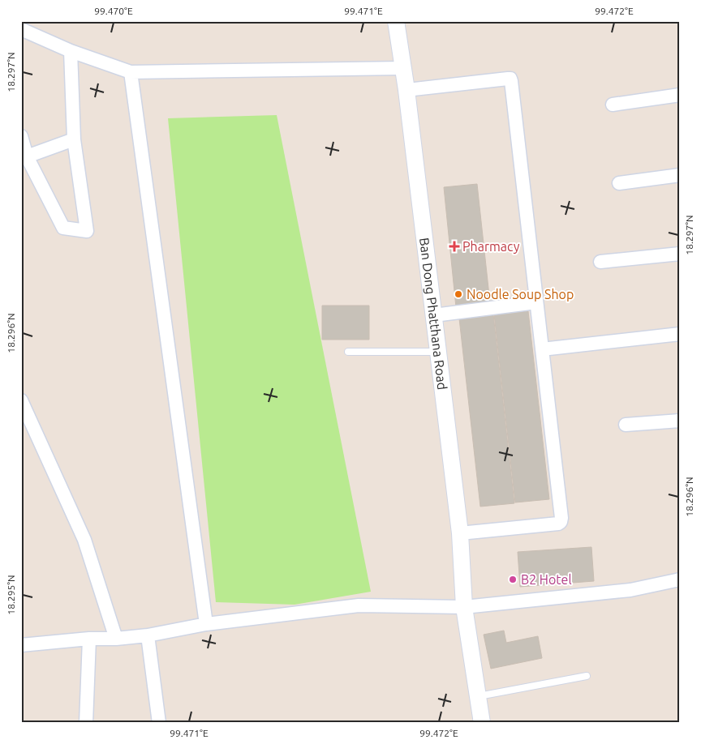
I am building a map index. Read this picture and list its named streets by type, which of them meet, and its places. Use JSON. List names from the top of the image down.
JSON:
{
  "streets": {
    "street": ["Ban Dong Phatthana Road"]
  },
  "places": {
    "health": ["Pharmacy"],
    "other": ["Noodle Soup Shop", "B2 Hotel"]
  },
  "coordinates": [
    "99.470°E",
    "99.471°E",
    "99.472°E",
    "18.297°N",
    "18.296°N",
    "18.295°N"
  ]
}
